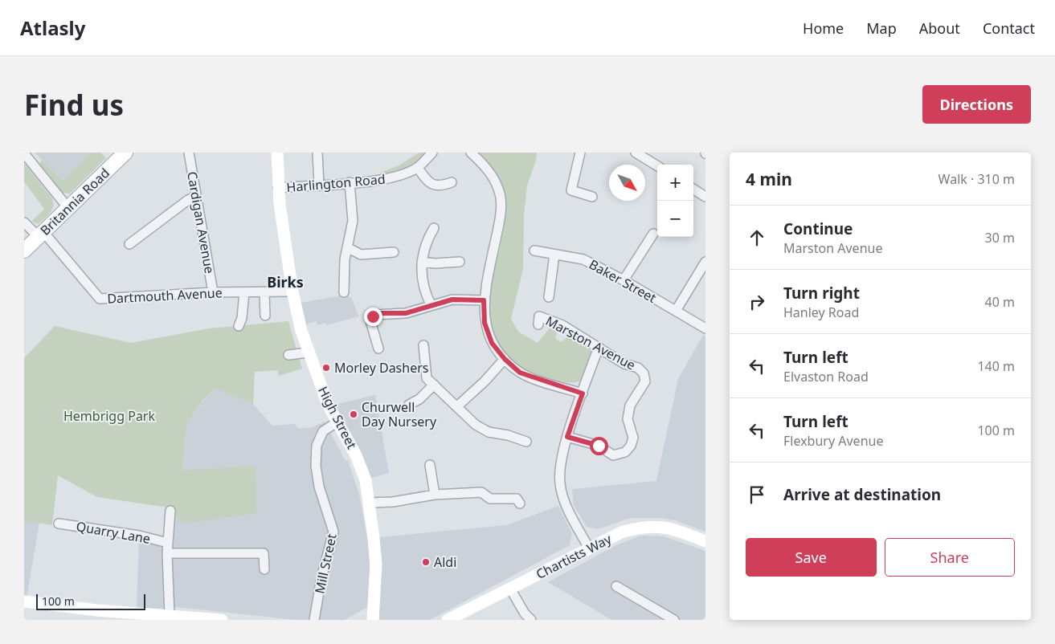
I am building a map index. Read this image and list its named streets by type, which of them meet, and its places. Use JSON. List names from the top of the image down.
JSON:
{
  "streets": {
    "main road": ["Britannia Road", "High Street", "Chartists Way"],
    "street": [
      "Harlington Road",
      "Cardigan Avenue",
      "Baker Street",
      "Dartmouth Avenue",
      "Marston Avenue",
      "Quarry Lane",
      "Mill Street"
    ]
  },
  "crossings": [
    ["Harlington Road", "High Street"],
    ["Britannia Road", "Dartmouth Avenue"],
    ["Cardigan Avenue", "Dartmouth Avenue"],
    ["Dartmouth Avenue", "High Street"],
    ["High Street", "Mill Street"]
  ],
  "districts": ["Birks"],
  "parks": ["Hembrigg Park"],
  "places": ["Morley Dashers", "Churwell Day Nursery", "Aldi"],
  "scale_bar": "100 m",
  "north": "bottom right",
  "page": {
    "header": "Atlasly",
    "nav": [
      "Home",
      "Map",
      "About",
      "Contact"
    ],
    "buttons": [
      "Directions",
      ["Save", "Share"]
    ],
    "title": "Find us",
    "heading": ["4 min", "Walk · 310 m"],
    "map_buttons": ["+", "−"],
    "list": [
      ["Continue", "Marston Avenue", "30 m"],
      ["Turn right", "Hanley Road", "40 m"],
      ["Turn left", "Elvaston Road", "140 m"],
      ["Turn left", "Flexbury Avenue", "100 m"],
      "Arrive at destination"
    ],
    "scale": "100 m"
  }
}
